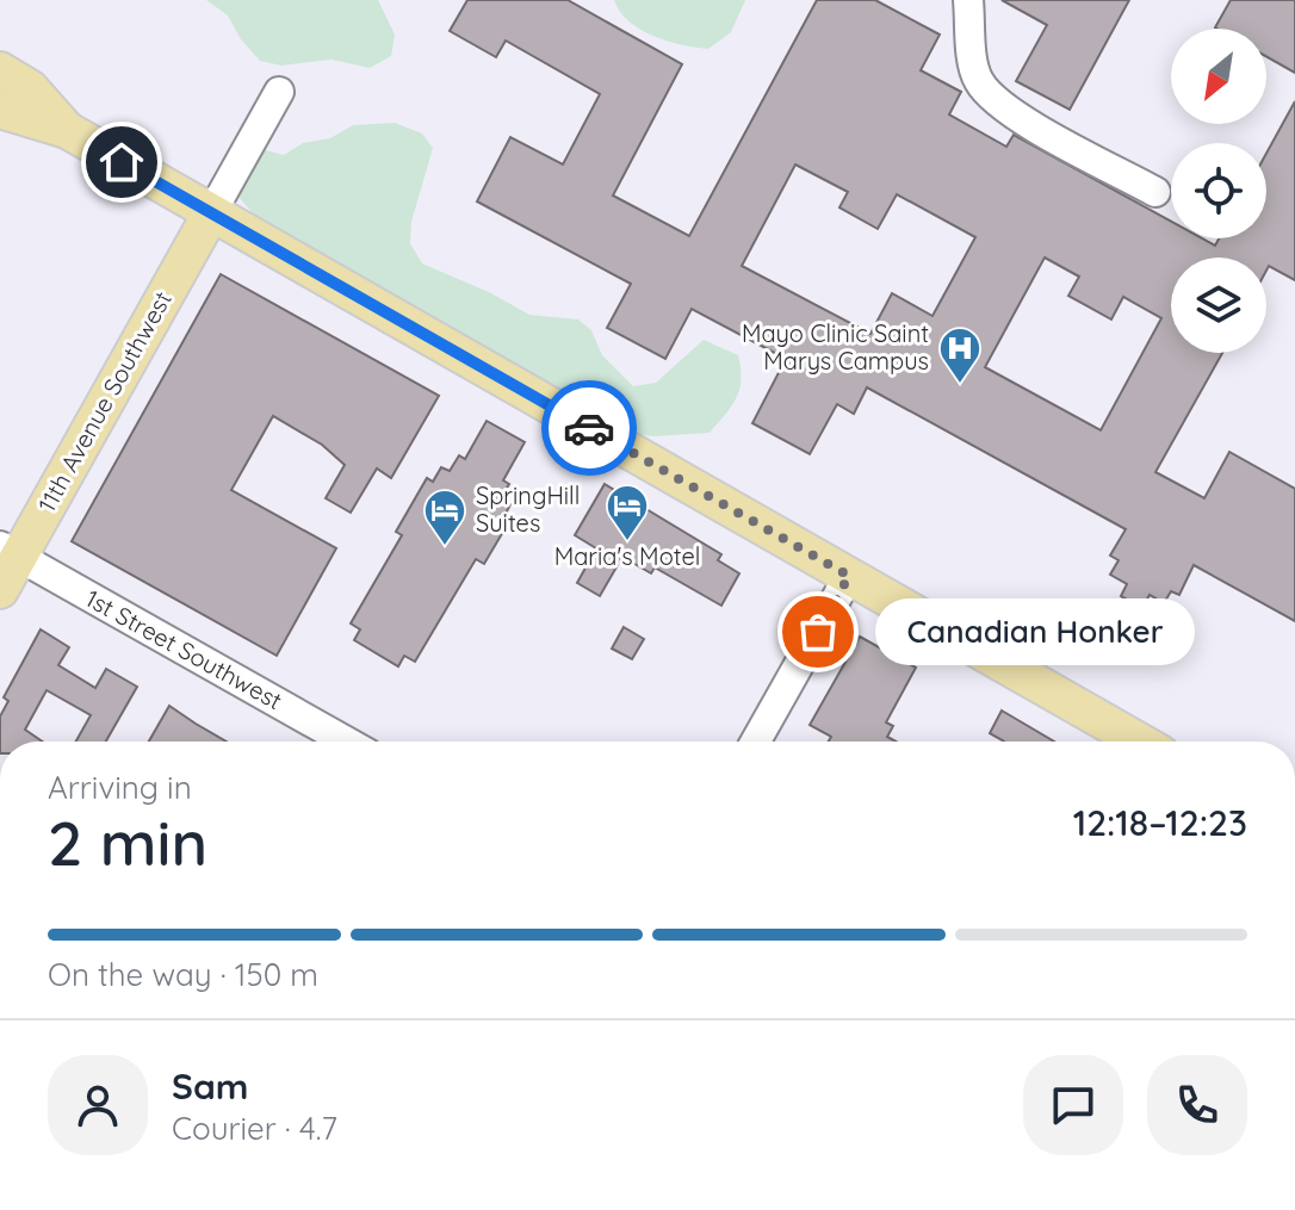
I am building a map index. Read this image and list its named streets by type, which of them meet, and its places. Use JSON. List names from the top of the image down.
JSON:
{
  "streets": {
    "main road": ["11th Avenue Southwest"],
    "street": ["1st Street Southwest"]
  },
  "crossings": [
    ["11th Avenue Southwest", "1st Street Southwest"]
  ],
  "places": {
    "hospital": ["Mayo Clinic Saint Marys Campus"],
    "hotel": ["Maria's Motel", "SpringHill Suites"],
    "other": ["Canadian Honker"]
  },
  "north": "bottom left",
  "page": {
    "bubble": "Canadian Honker",
    "heading": ["2 min", "Arriving in", "12:18–12:23"],
    "panel": ["Sam", "Courier · 4.7"],
    "bar": "On the way · 150 m"
  }
}
